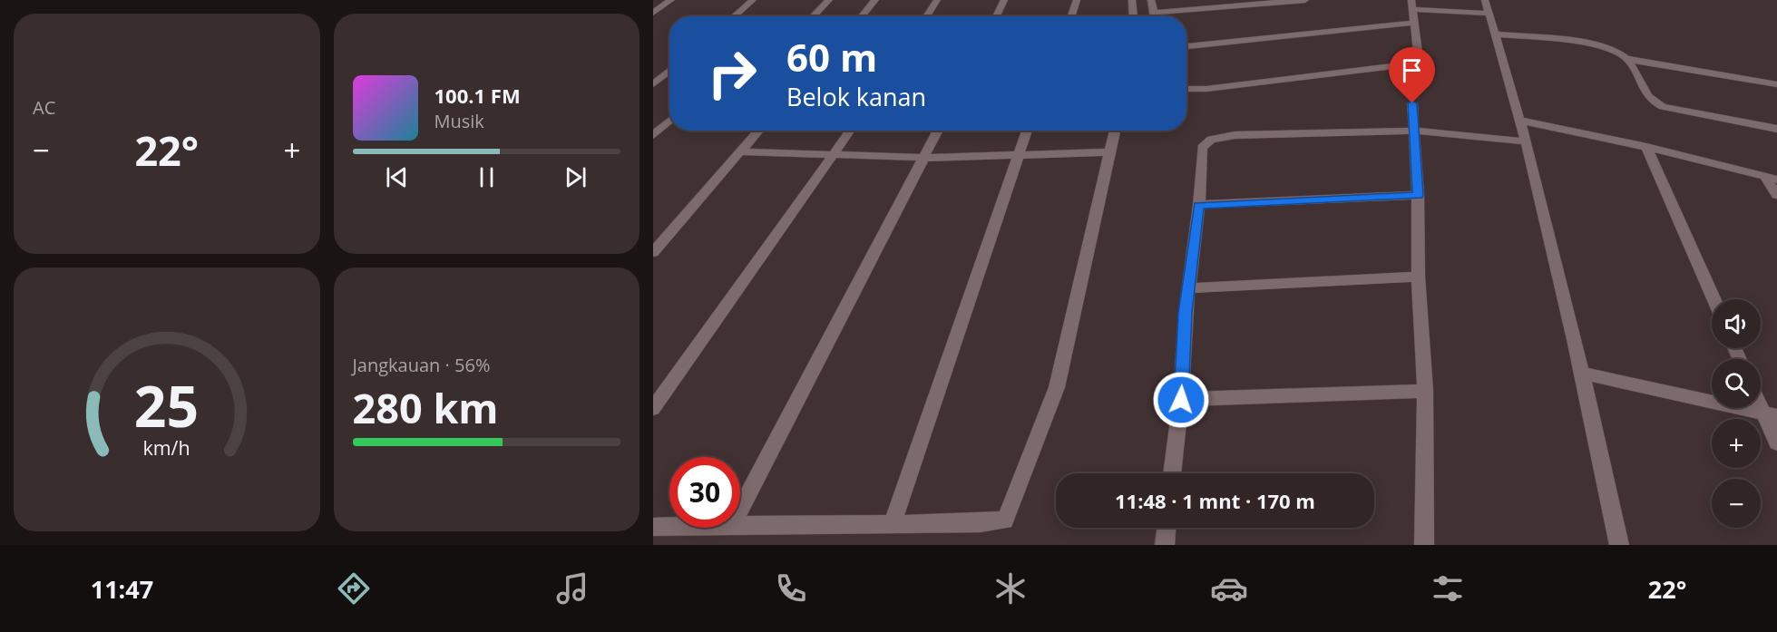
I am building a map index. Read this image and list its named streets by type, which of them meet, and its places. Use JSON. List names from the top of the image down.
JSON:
{
  "page": {
    "tile": [
      "AC",
      ["Jangkauan · 56%", "280 km"]
    ],
    "turn": ["60 m", "Belok kanan"],
    "song": ["100.1 FM", "Musik"],
    "heat": ["−", "22°", "+"],
    "map_buttons": ["+", "−"],
    "limit": "30",
    "trip": "11:48 · 1 mnt · 170 m",
    "tabs": ["11:47", "22°"],
    "gauge": ["25", "km/h"]
  }
}
